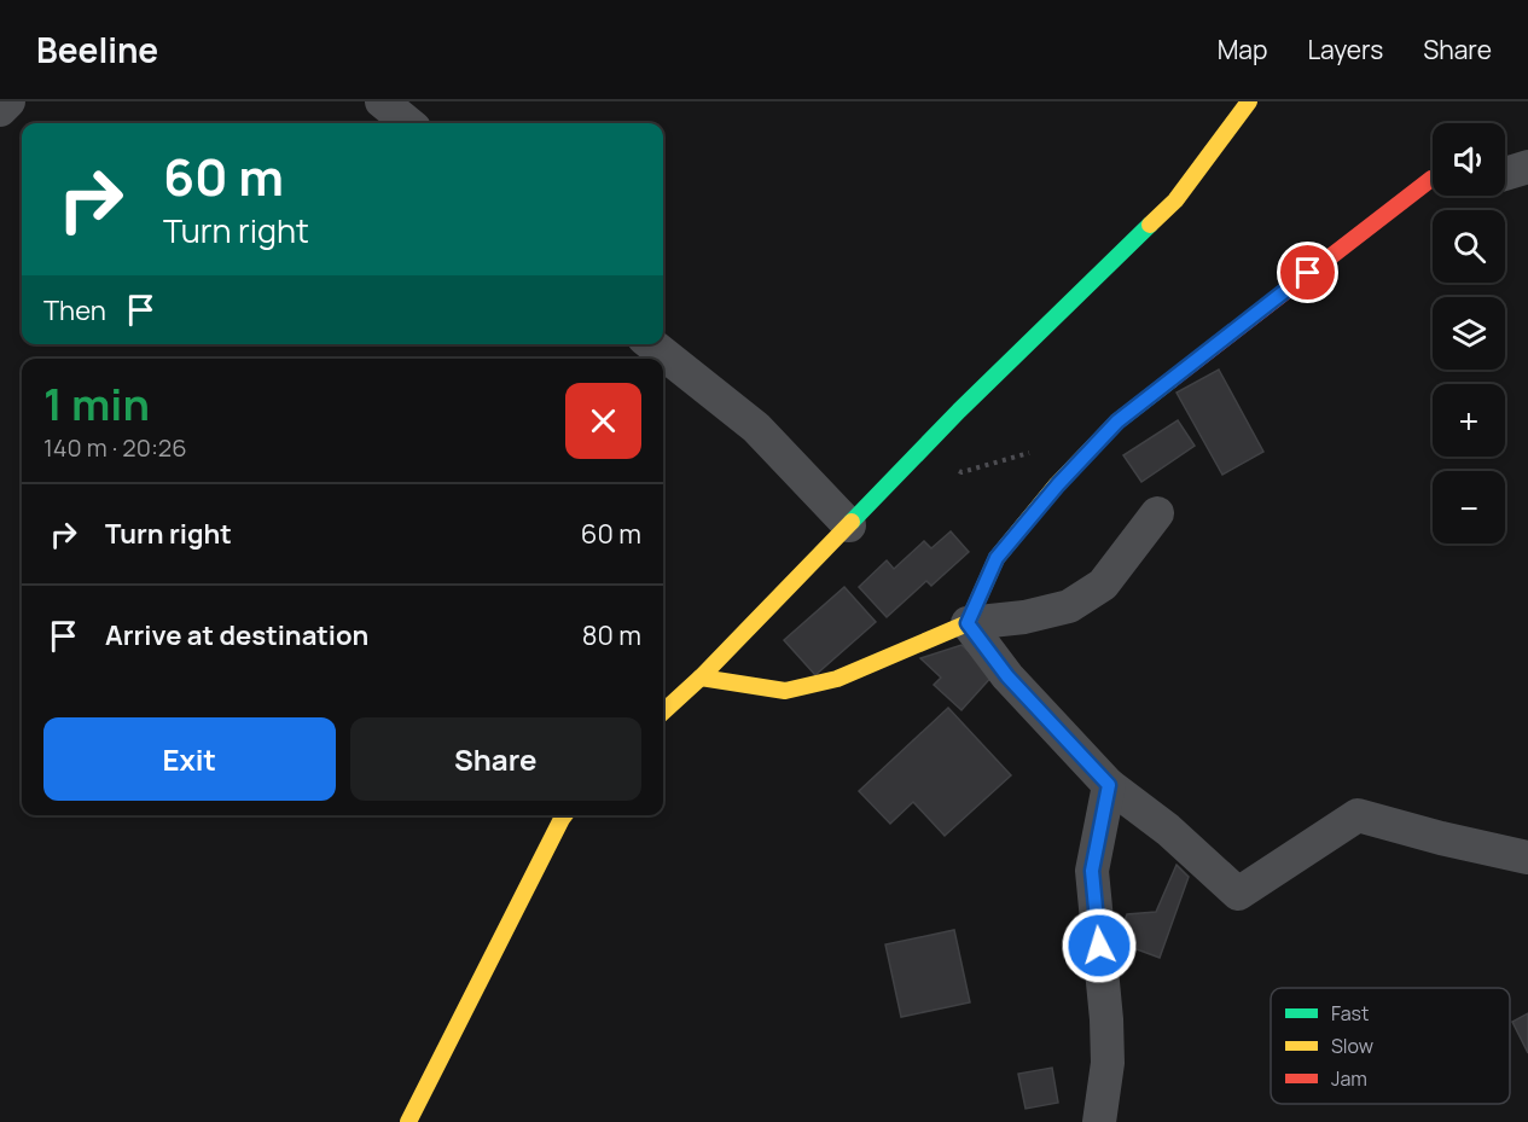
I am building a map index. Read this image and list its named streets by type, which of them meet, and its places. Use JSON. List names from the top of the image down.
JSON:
{
  "legend": ["Fast", "Slow", "Jam"],
  "page": {
    "header": "Beeline",
    "nav": ["Map", "Layers", "Share"],
    "map_buttons": ["+", "−"],
    "turn": ["60 m", "Turn right"],
    "then": "Then",
    "heading": ["1 min", "140 m · 20:26"],
    "list": [
      {
        "name": "Turn right",
        "value": "60 m"
      },
      {
        "name": "Arrive at destination",
        "value": "80 m"
      }
    ],
    "buttons": ["Exit", "Share"]
  }
}
